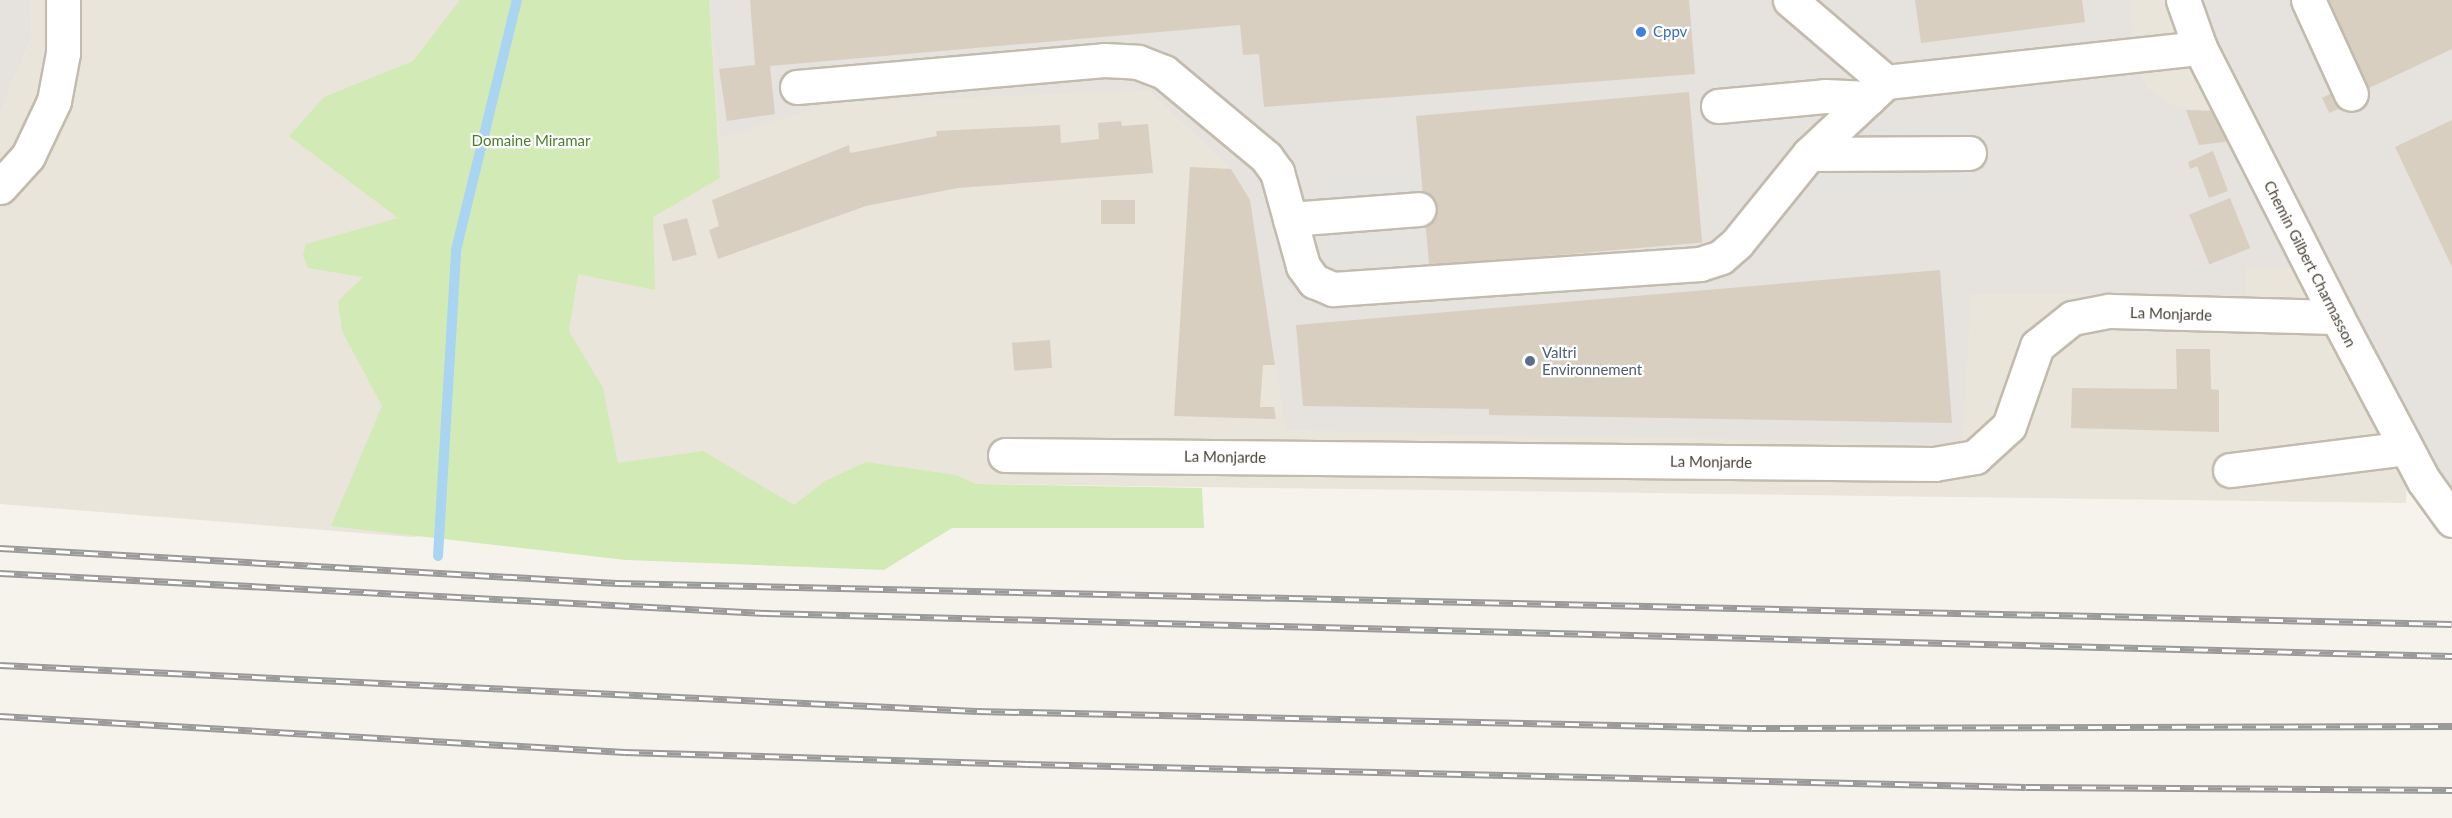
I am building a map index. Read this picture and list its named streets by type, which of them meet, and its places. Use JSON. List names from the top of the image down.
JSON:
{
  "streets": {
    "street": ["Chemin Gilbert Charmasson", "La Monjarde"]
  },
  "crossings": [
    ["Chemin Gilbert Charmasson", "La Monjarde"]
  ],
  "parks": ["Domaine Miramar"],
  "places": ["Cppv", "Valtri Environnement"]
}
